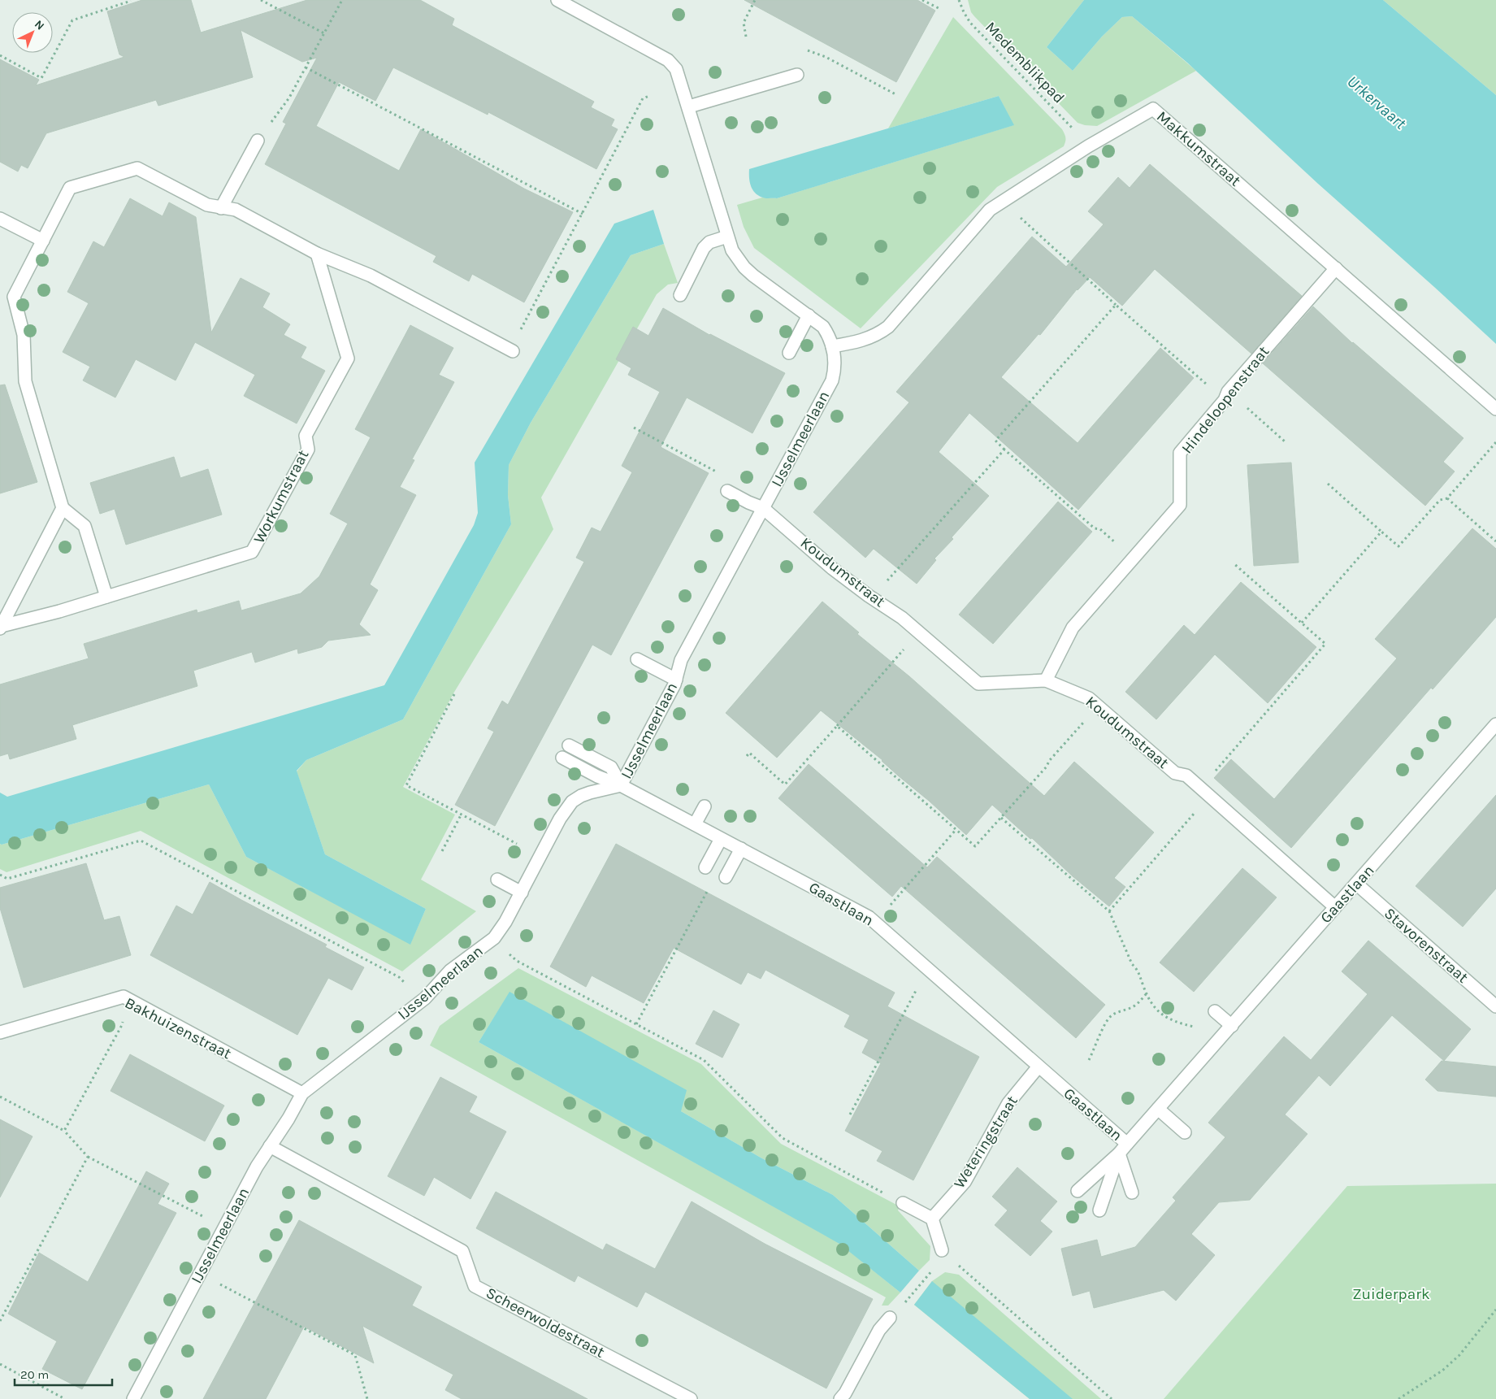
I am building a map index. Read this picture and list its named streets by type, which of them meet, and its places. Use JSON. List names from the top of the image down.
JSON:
{
  "streets": {
    "street": [
      "Makkumstraat",
      "Hindeloopenstraat",
      "IJsselmeerlaan",
      "Workumstraat",
      "Koudumstraat",
      "Gaastlaan",
      "Stavorenstraat",
      "Bakhuizenstraat",
      "Weteringstraat",
      "Scheerwoldestraat"
    ],
    "path": ["Medemblikpad"]
  },
  "crossings": [
    ["Makkumstraat", "Hindeloopenstraat"],
    ["Makkumstraat", "IJsselmeerlaan"],
    ["Hindeloopenstraat", "Koudumstraat"],
    ["IJsselmeerlaan", "Koudumstraat"],
    ["IJsselmeerlaan", "Gaastlaan"],
    ["IJsselmeerlaan", "Bakhuizenstraat"],
    ["IJsselmeerlaan", "Scheerwoldestraat"],
    ["Koudumstraat", "Gaastlaan"],
    ["Gaastlaan", "Stavorenstraat"],
    ["Gaastlaan", "Weteringstraat"]
  ],
  "water": ["Urkervaart"],
  "parks": ["Zuiderpark"],
  "scale_bar": "20 m",
  "north": "top right"
}
